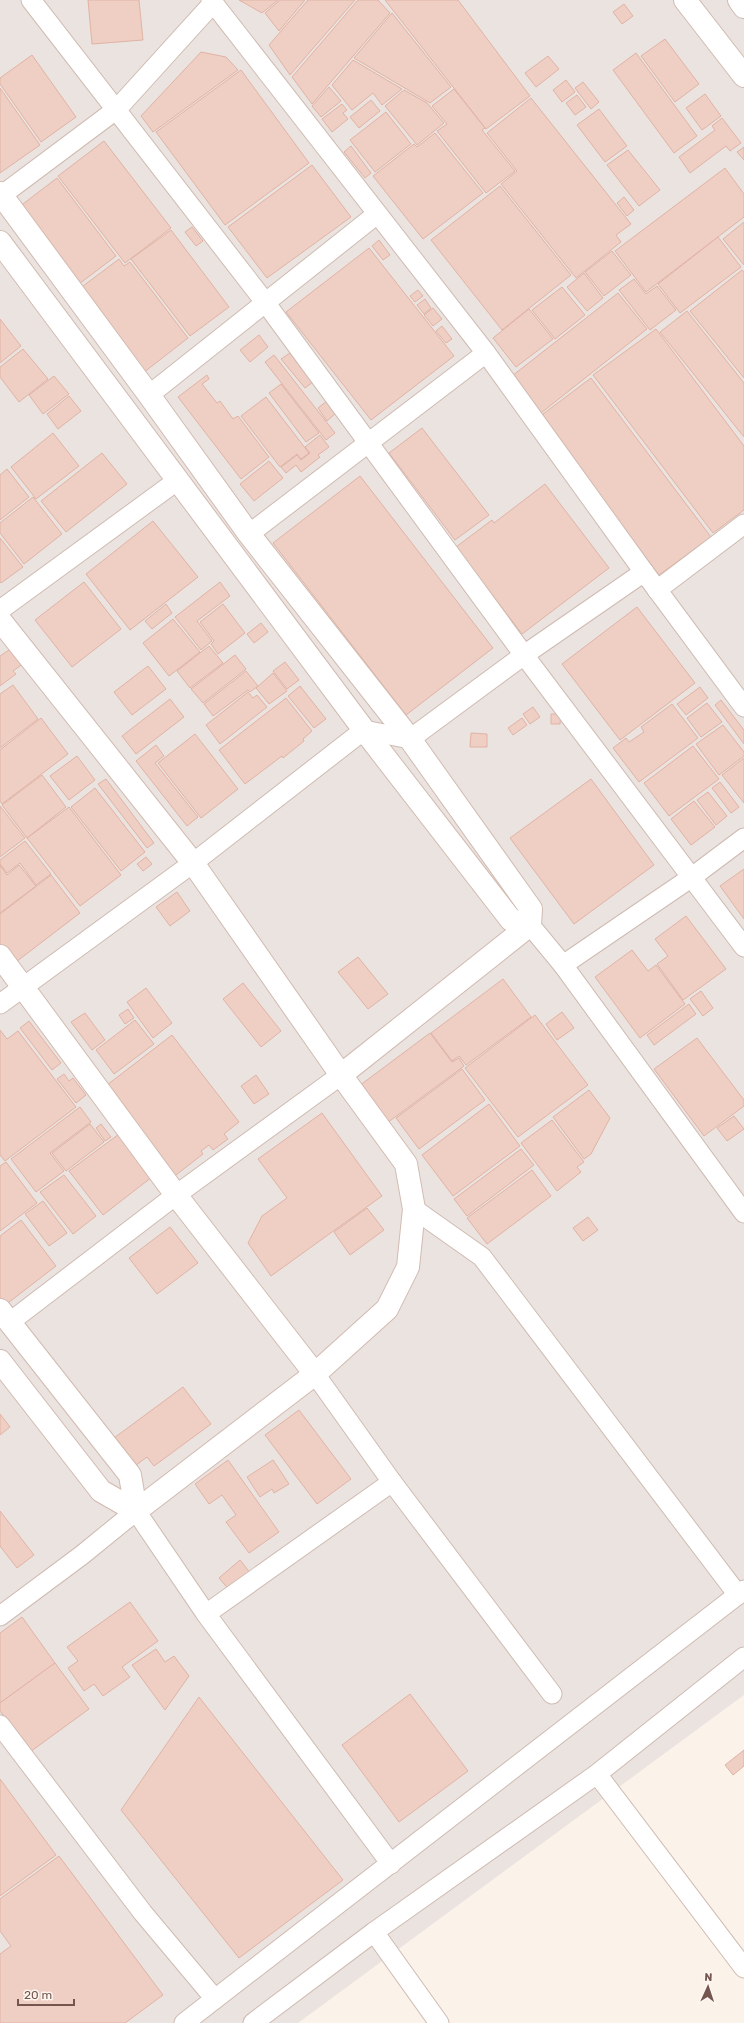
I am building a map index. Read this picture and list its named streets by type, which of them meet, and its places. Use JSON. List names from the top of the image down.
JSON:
{
  "scale_bar": "20 m",
  "north": "top"
}
